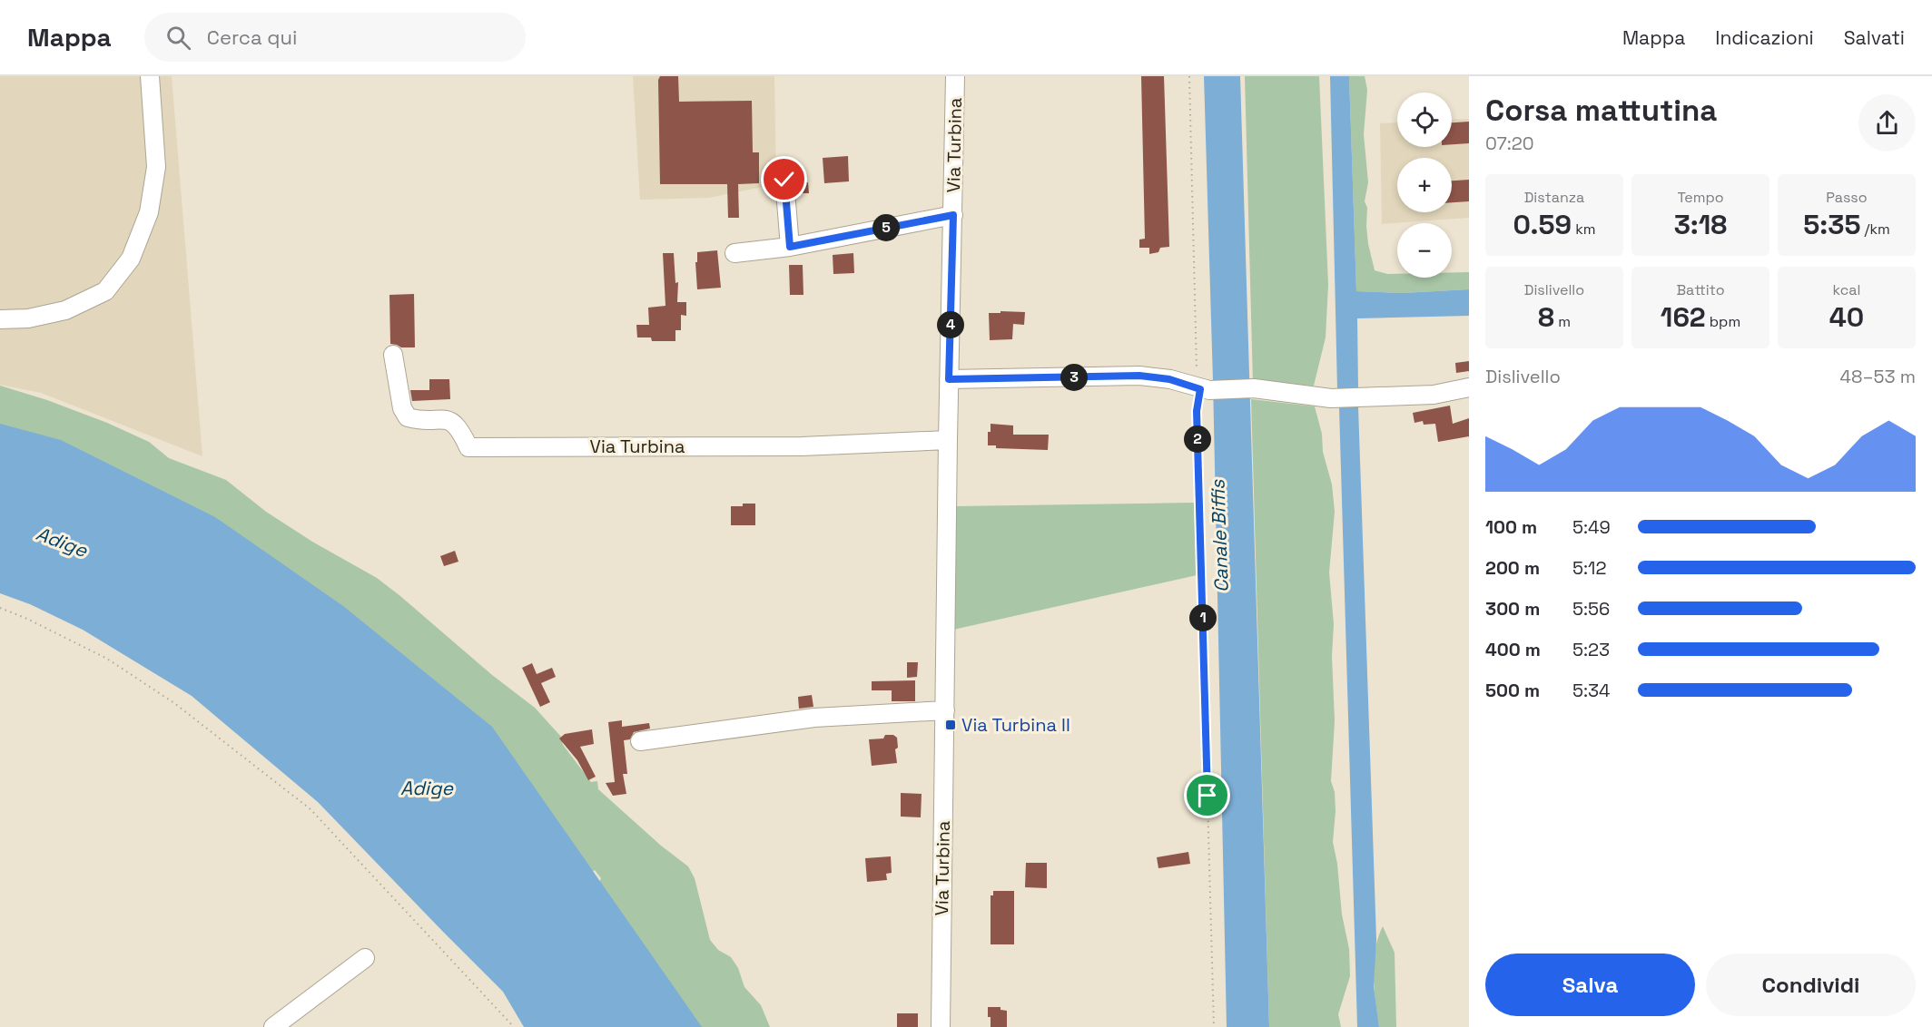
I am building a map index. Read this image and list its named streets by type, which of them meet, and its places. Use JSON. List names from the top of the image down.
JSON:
{
  "streets": {
    "street": ["Via Turbina"]
  },
  "water": ["Canale Biffis", "Adige"],
  "places": {
    "transit": ["Via Turbina II"]
  },
  "page": {
    "header": "Mappa",
    "search": "Cerca qui",
    "nav": ["Mappa", "Indicazioni", "Salvati"],
    "heading": ["Corsa mattutina", "07:20"],
    "map_buttons": ["+", "−"],
    "stats": [
      ["Distanza", "0.59 km"],
      ["Tempo", "3:18"],
      ["Passo", "5:35 /km"],
      ["Dislivello", "8 m"],
      ["Battito", "162 bpm"],
      ["kcal", "40"]
    ],
    "pins": [
      "5",
      "4",
      "3",
      "2",
      "1"
    ],
    "chart": ["Dislivello", "48–53 m"],
    "list": [
      {
        "name": "100 m",
        "note": "5:49"
      },
      {
        "name": "200 m",
        "note": "5:12"
      },
      {
        "name": "300 m",
        "note": "5:56"
      },
      {
        "name": "400 m",
        "note": "5:23"
      },
      {
        "name": "500 m",
        "note": "5:34"
      }
    ],
    "buttons": ["Salva", "Condividi"]
  }
}
